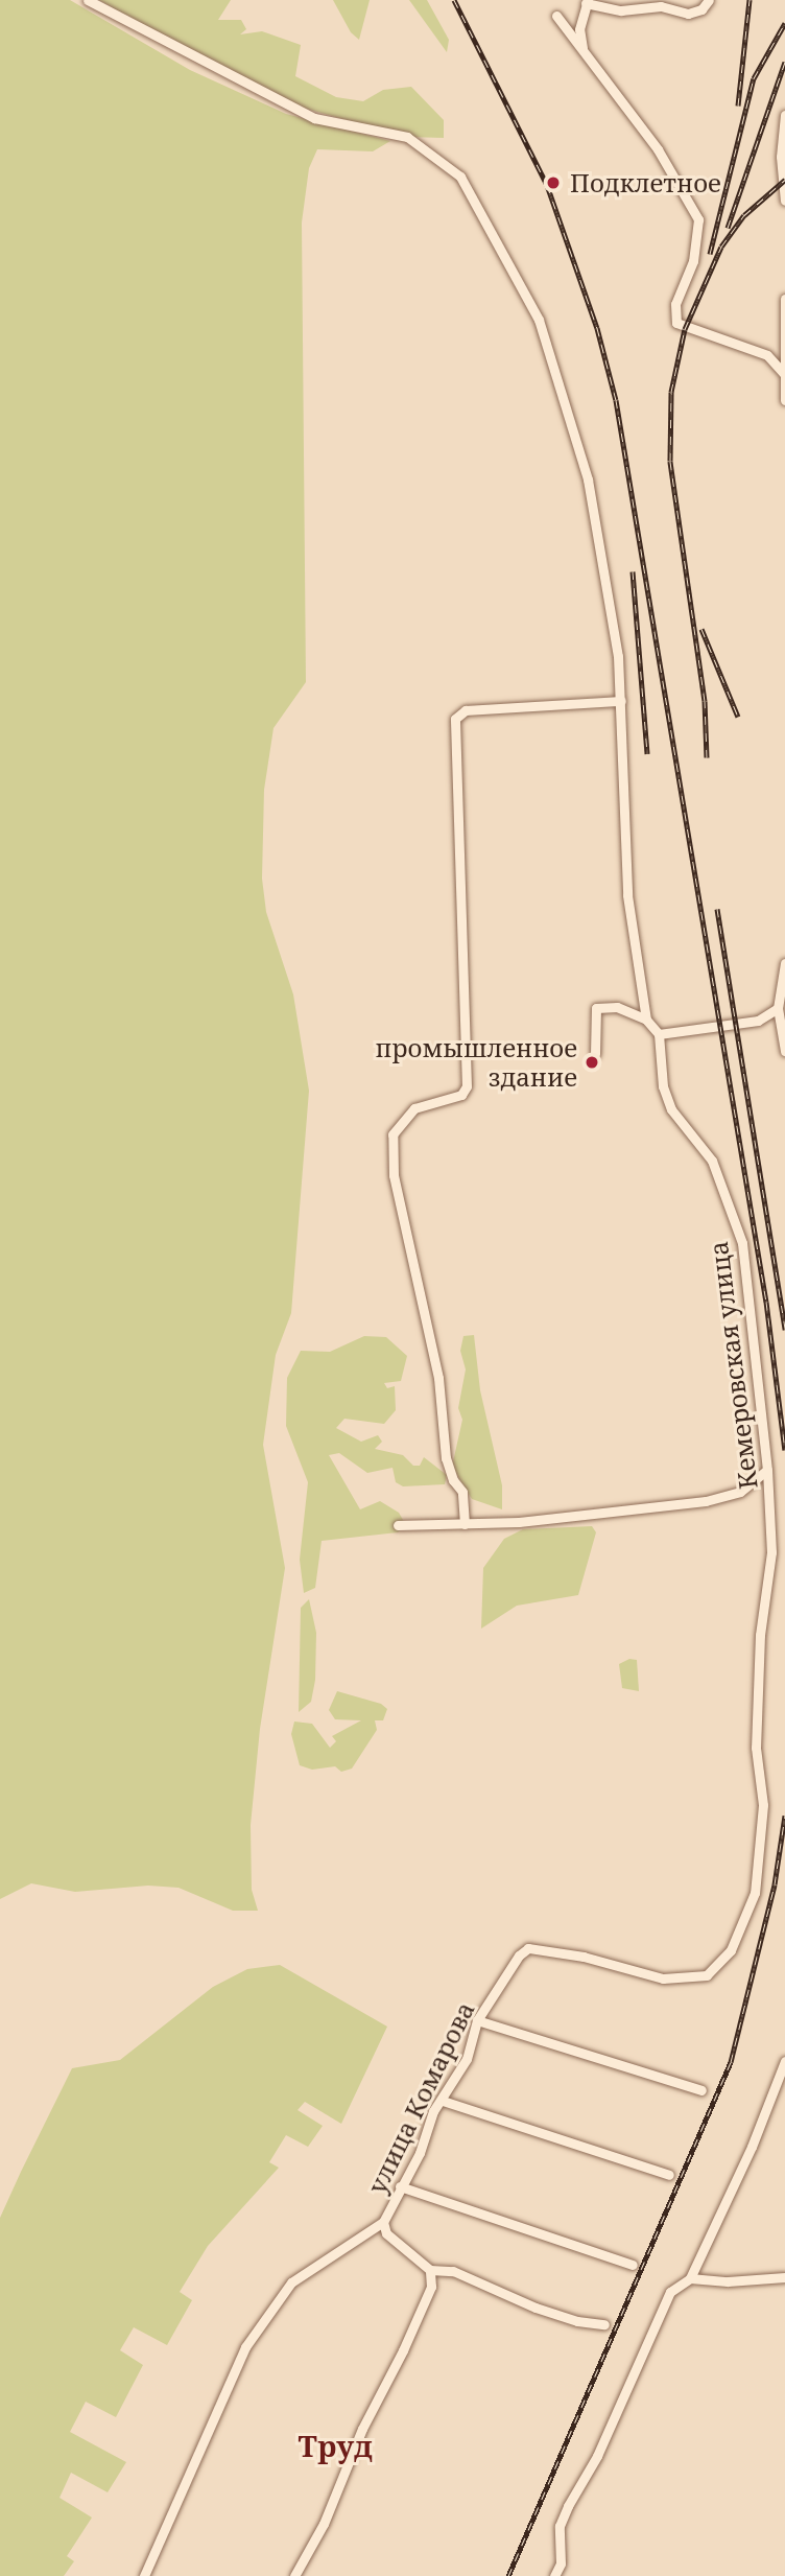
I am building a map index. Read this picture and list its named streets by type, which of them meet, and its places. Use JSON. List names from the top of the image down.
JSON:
{
  "streets": {
    "street": ["Кемеровская улица", "улица Комарова"]
  },
  "crossings": [
    ["Кемеровская улица", "улица Комарова"]
  ],
  "districts": ["Труд"],
  "places": ["Подклетное", "промышленное здание"]
}
